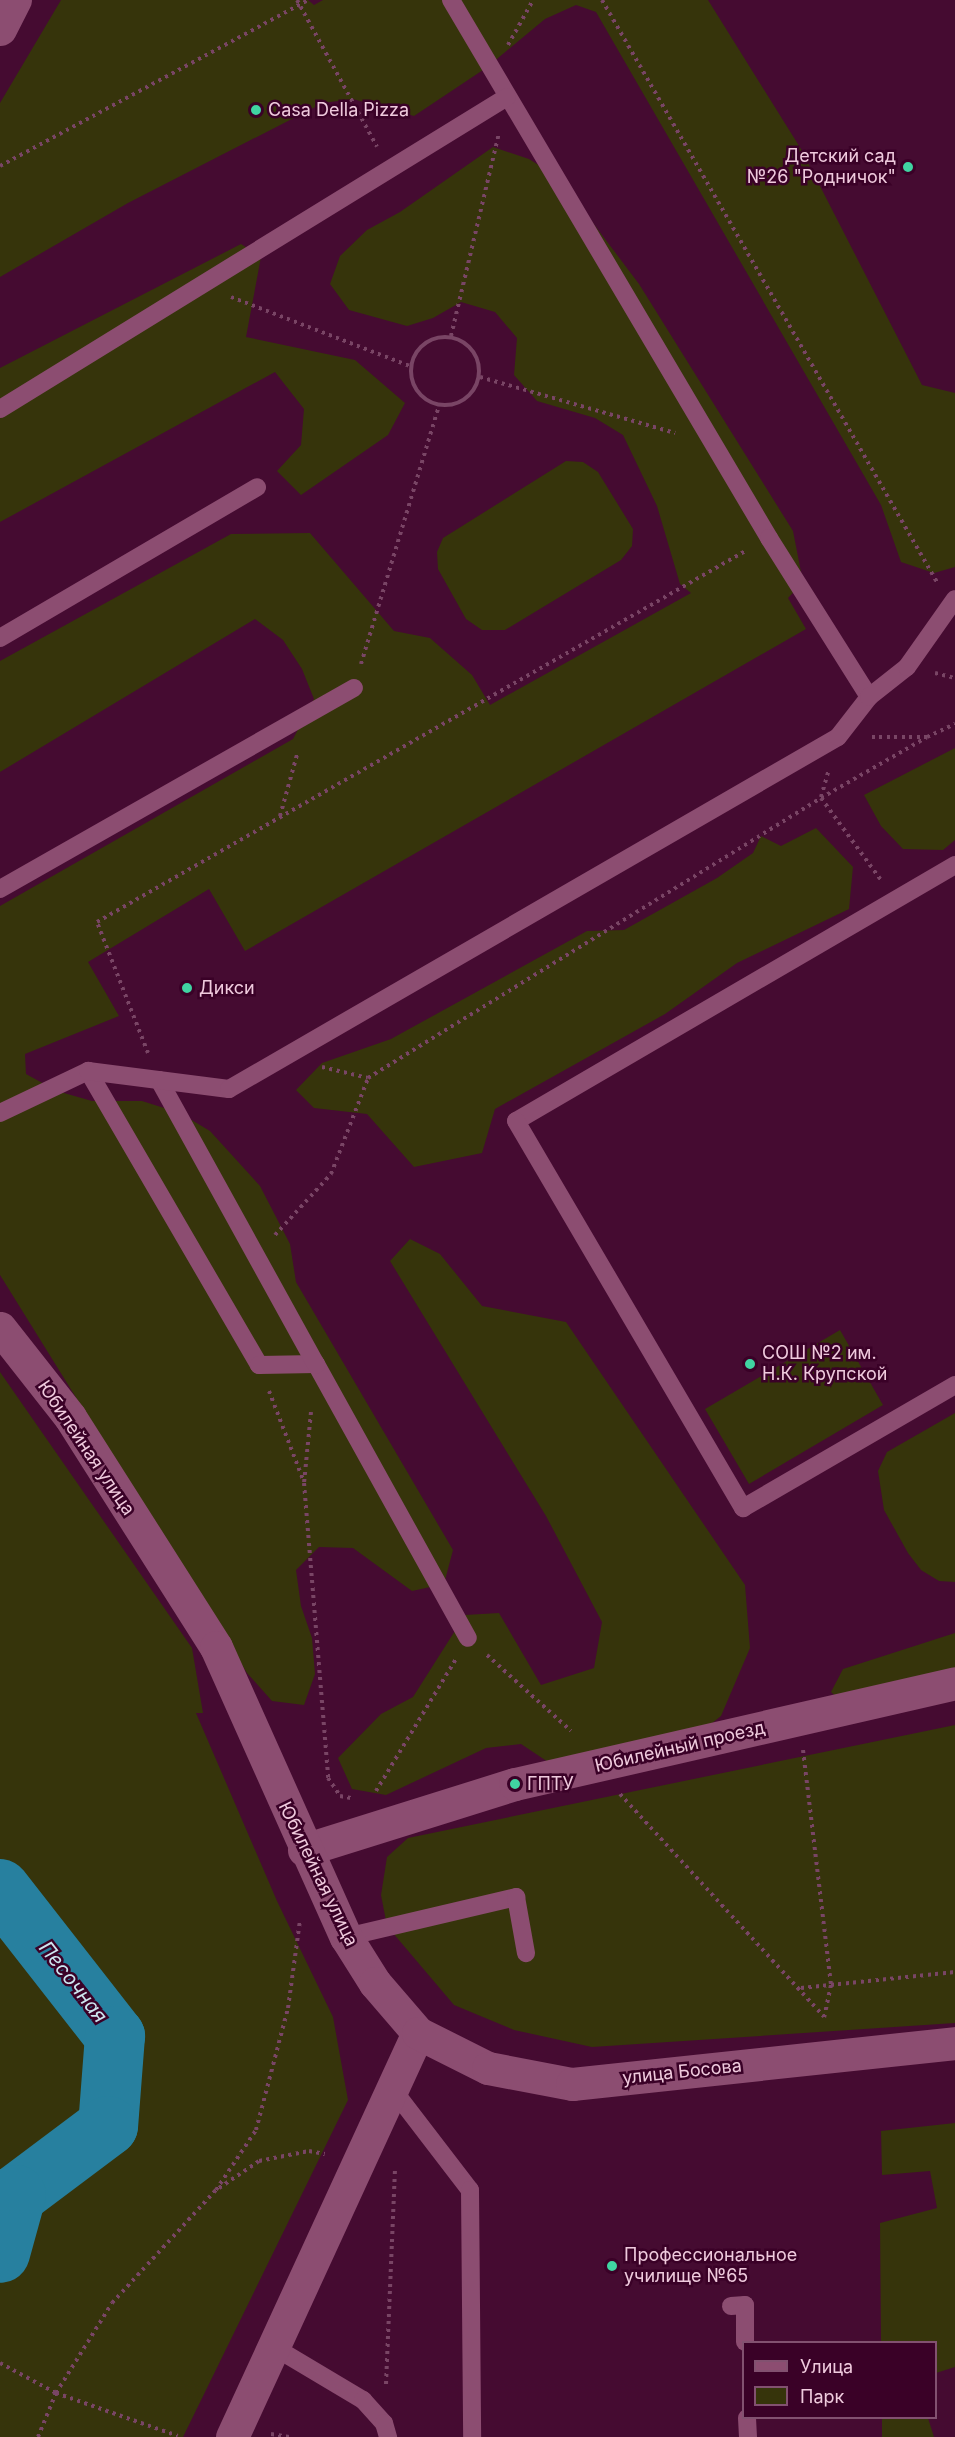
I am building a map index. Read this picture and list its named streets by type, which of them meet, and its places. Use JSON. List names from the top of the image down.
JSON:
{
  "streets": {
    "street": ["Юбилейная улица", "Юбилейный проезд", "улица Босова"]
  },
  "crossings": [
    ["Юбилейная улица", "Юбилейный проезд"],
    ["Юбилейная улица", "улица Босова"]
  ],
  "water": ["Песочная"],
  "places": [
    "Casa Della Pizza",
    "Детский сад №26 \"Родничок\"",
    "Дикси",
    "СОШ №2 им. Н.К. Крупской",
    "ГПТУ",
    "Профессиональное училище №65"
  ],
  "legend": ["Улица", "Парк"]
}
